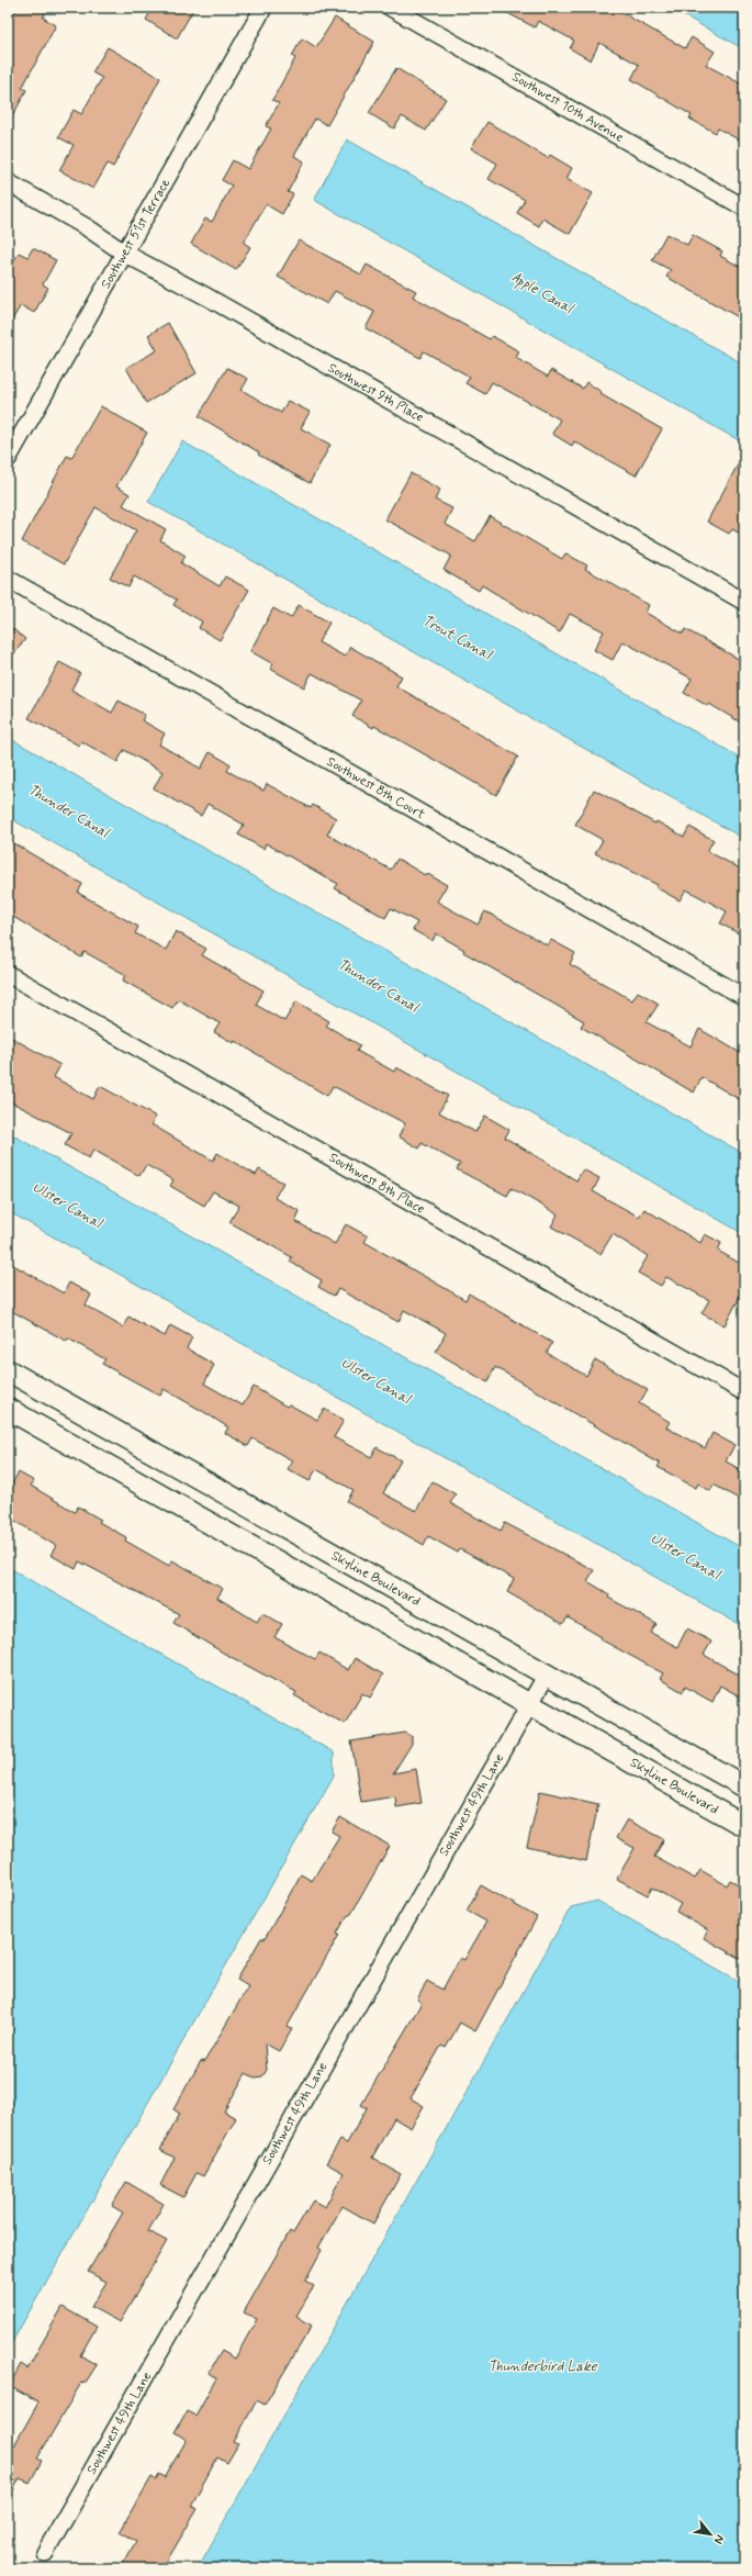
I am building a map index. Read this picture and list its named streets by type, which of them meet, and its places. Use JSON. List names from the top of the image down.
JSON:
{
  "streets": {
    "street": [
      "Southwest 10th Avenue",
      "Southwest 51st Terrace",
      "Southwest 9th Place",
      "Southwest 8th Court",
      "Southwest 8th Place",
      "Skyline Boulevard",
      "Southwest 49th Lane"
    ]
  },
  "crossings": [
    ["Southwest 51st Terrace", "Southwest 9th Place"],
    ["Skyline Boulevard", "Southwest 49th Lane"]
  ],
  "water": [
    "Apple Canal",
    "Trout Canal",
    "Thunder Canal",
    "Ulster Canal",
    "Thunderbird Lake"
  ],
  "north": "bottom right"
}
